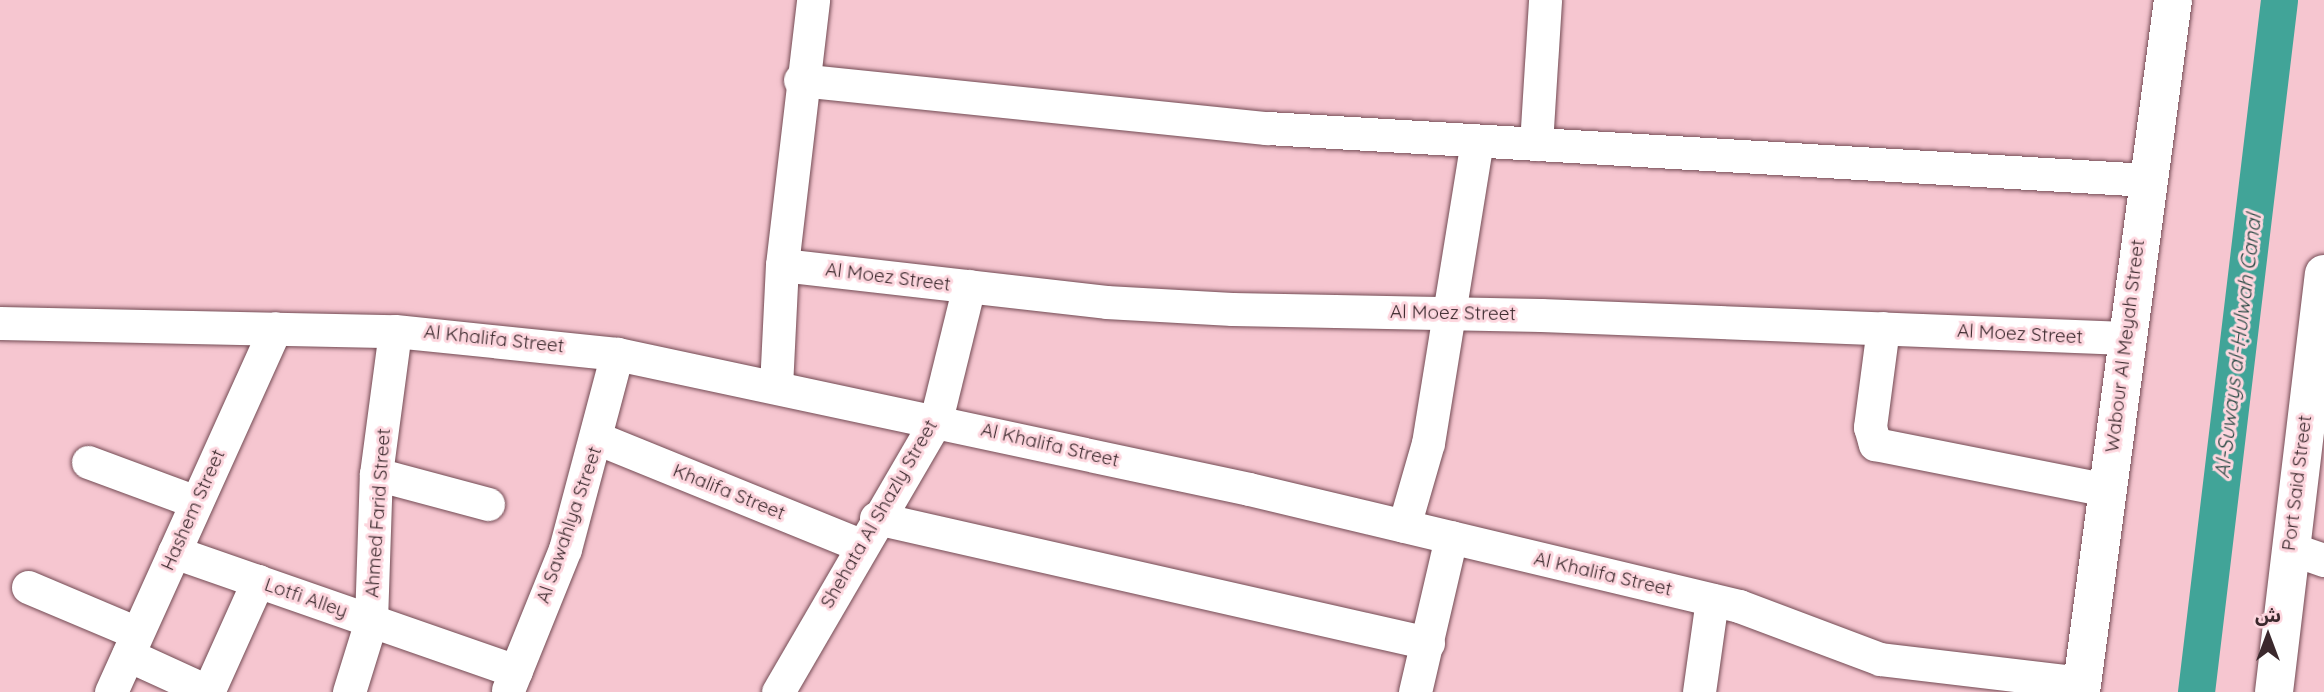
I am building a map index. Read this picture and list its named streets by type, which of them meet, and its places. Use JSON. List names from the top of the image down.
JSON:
{
  "streets": {
    "main road": ["Wabour Al Meyah Street", "Port Said Street"],
    "street": [
      "Al Moez Street",
      "Al Khalifa Street",
      "Khalifa Street",
      "Hashem Street",
      "Ahmed Farid Street",
      "Shehata Al Shazly Street",
      "Al Sawahlya Street",
      "Lotfi Alley"
    ]
  },
  "crossings": [
    ["Al Moez Street", "Wabour Al Meyah Street"],
    ["Al Moez Street", "Shehata Al Shazly Street"],
    ["Al Khalifa Street", "Wabour Al Meyah Street"],
    ["Al Khalifa Street", "Hashem Street"],
    ["Al Khalifa Street", "Ahmed Farid Street"],
    ["Al Khalifa Street", "Shehata Al Shazly Street"],
    ["Al Khalifa Street", "Al Sawahlya Street"],
    ["Khalifa Street", "Shehata Al Shazly Street"],
    ["Khalifa Street", "Al Sawahlya Street"],
    ["Hashem Street", "Lotfi Alley"],
    ["Ahmed Farid Street", "Lotfi Alley"],
    ["Al Sawahlya Street", "Lotfi Alley"]
  ],
  "water": ["Al-Suways al-Ḥulwah Canal"],
  "north": "top"
}
